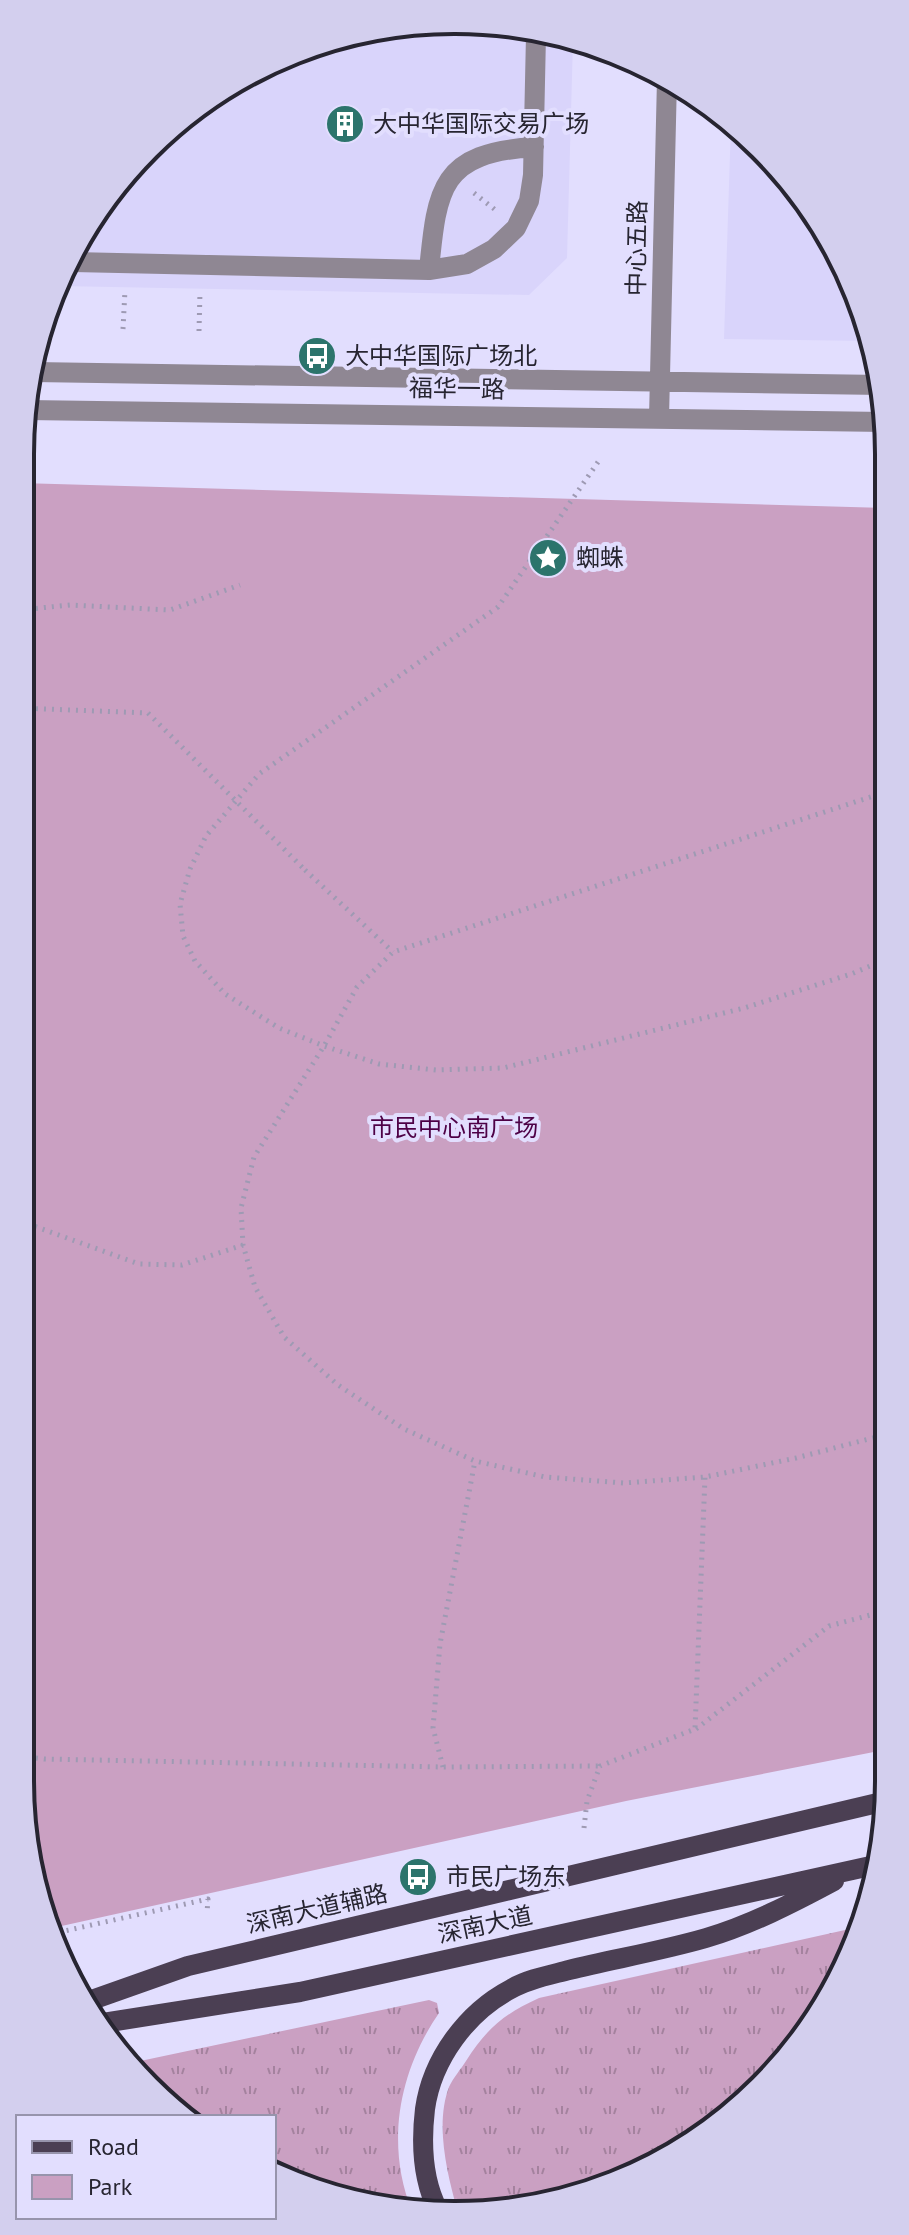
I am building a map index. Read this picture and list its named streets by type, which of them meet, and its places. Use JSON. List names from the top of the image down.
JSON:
{
  "streets": {
    "main road": ["深南大道辅路", "深南大道"],
    "street": ["中心五路", "福华一路"]
  },
  "crossings": [
    ["中心五路", "福华一路"]
  ],
  "parks": ["市民中心南广场"],
  "places": {
    "building": ["大中华国际交易广场"],
    "bus stop": ["大中华国际广场北", "市民广场东"],
    "place": ["蜘蛛"]
  },
  "legend": ["Road", "Park"]
}
